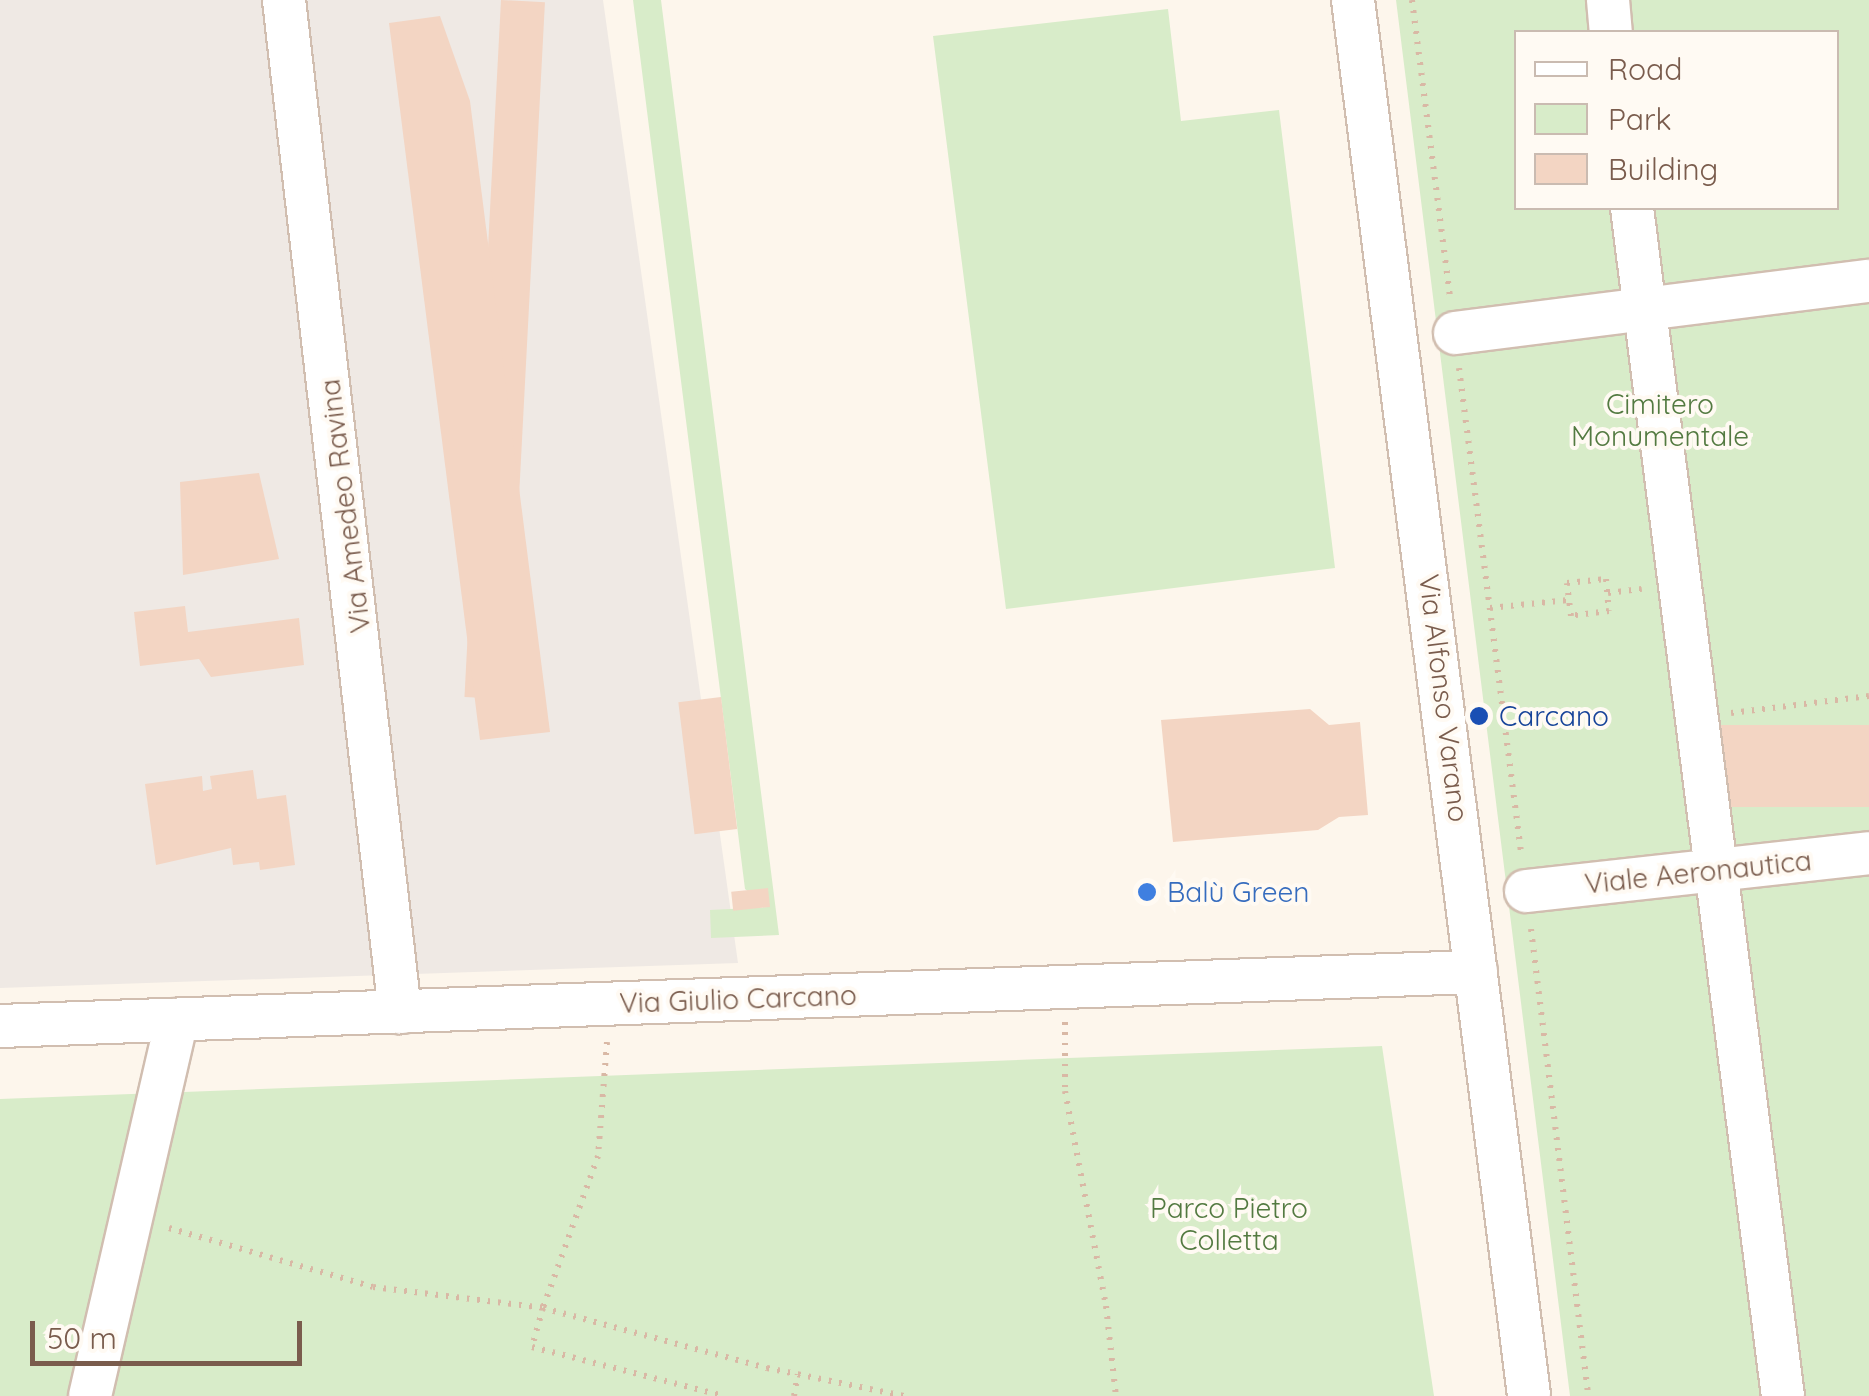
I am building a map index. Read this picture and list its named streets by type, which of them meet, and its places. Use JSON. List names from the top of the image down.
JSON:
{
  "streets": {
    "street": [
      "Via Amedeo Ravina",
      "Via Alfonso Varano",
      "Viale Aeronautica",
      "Via Giulio Carcano"
    ]
  },
  "crossings": [
    ["Via Amedeo Ravina", "Via Giulio Carcano"],
    ["Via Alfonso Varano", "Via Giulio Carcano"]
  ],
  "parks": ["Cimitero Monumentale", "Parco Pietro Colletta"],
  "places": ["Carcano", "Balù Green"],
  "legend": ["Road", "Park", "Building"],
  "scale_bar": "50 m"
}
